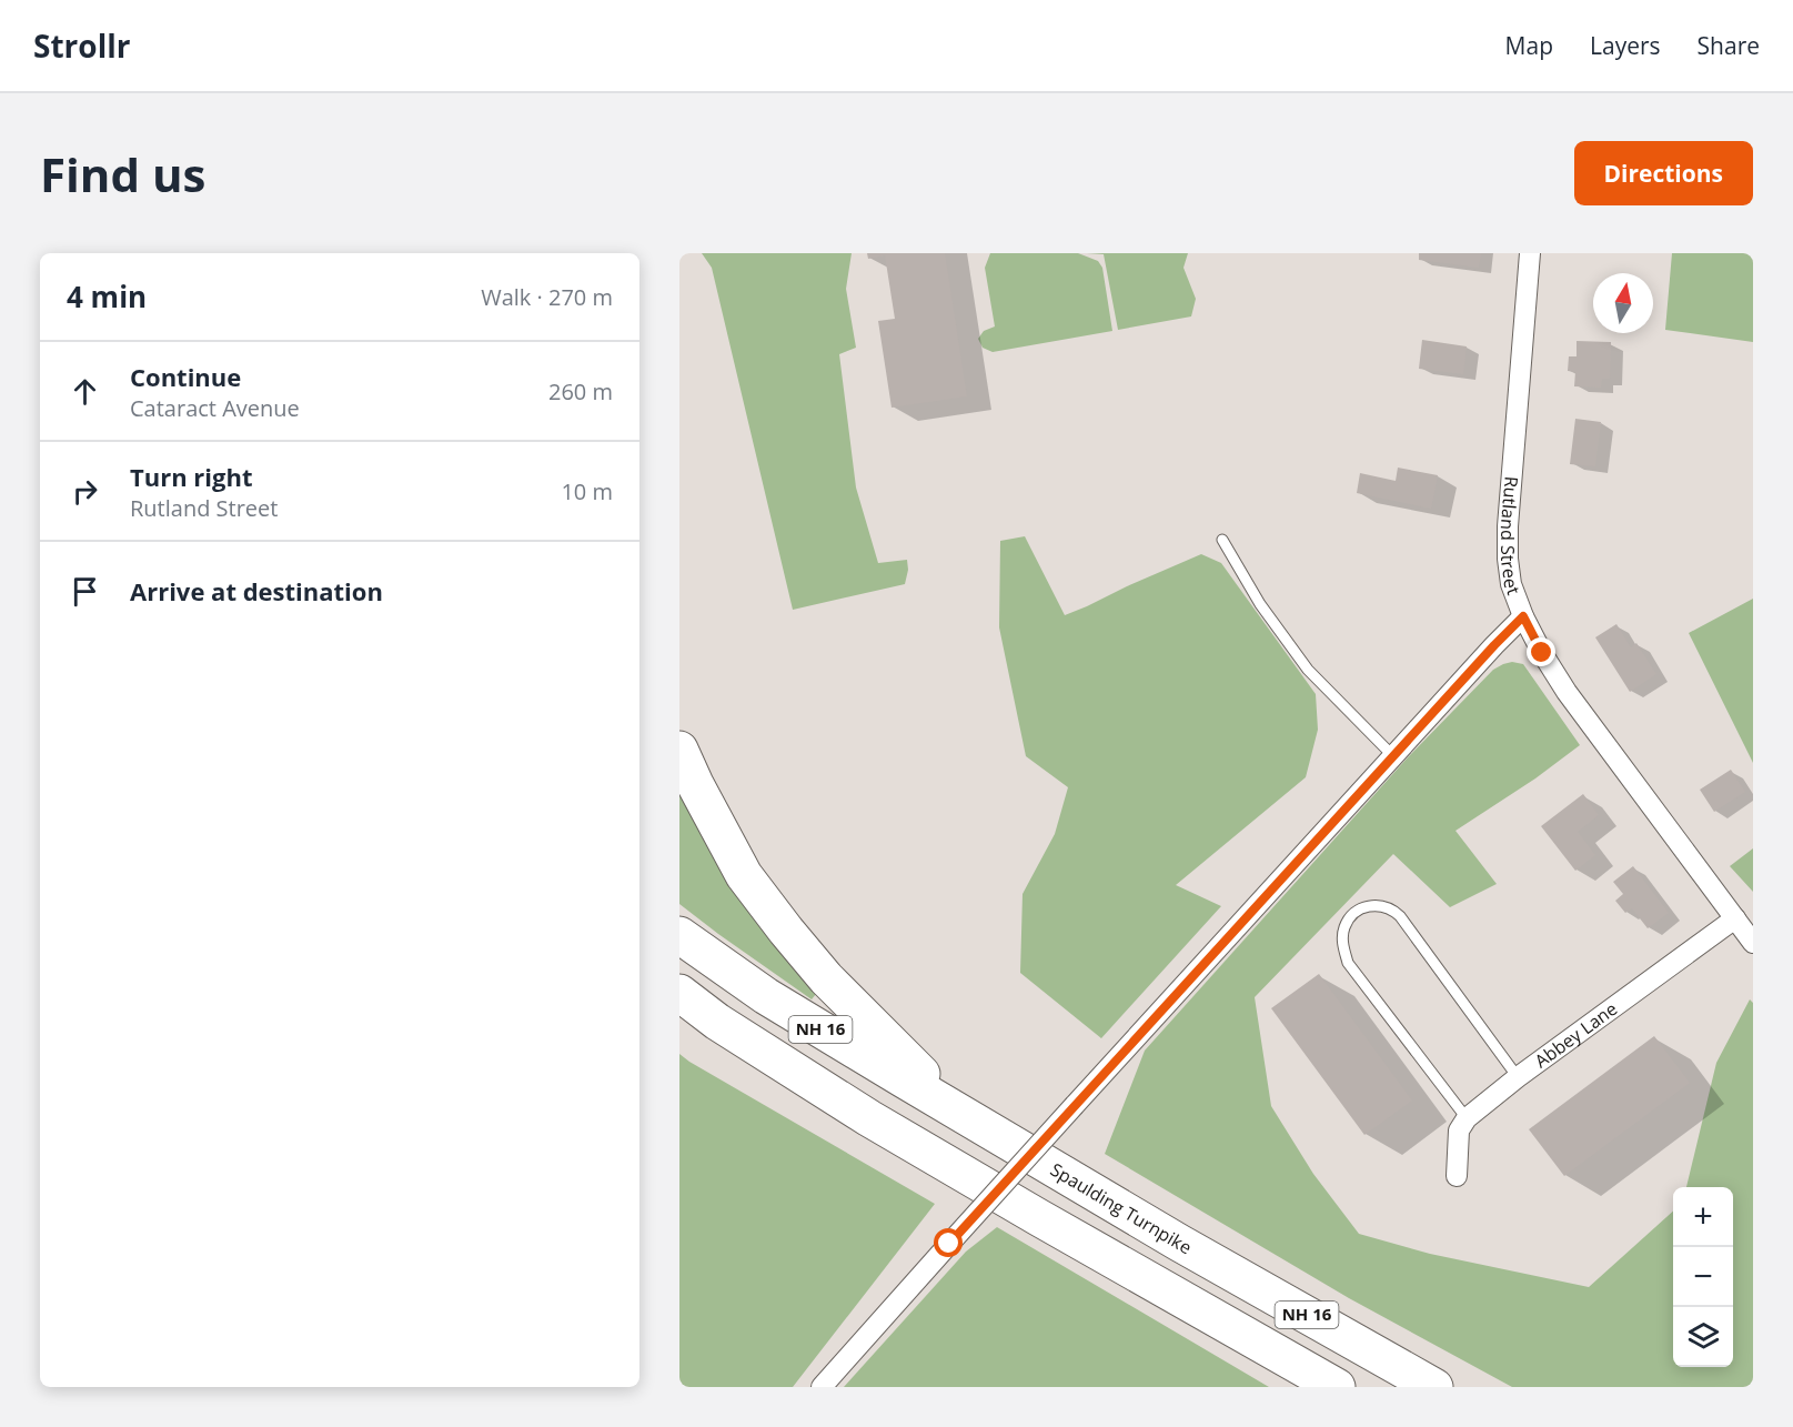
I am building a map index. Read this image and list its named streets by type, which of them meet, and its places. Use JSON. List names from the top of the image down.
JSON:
{
  "streets": {
    "highway": ["NH 16", "Spaulding Turnpike"],
    "street": ["Rutland Street", "Abbey Lane"]
  },
  "crossings": [
    ["Rutland Street", "Abbey Lane"]
  ],
  "north": "top",
  "page": {
    "header": "Strollr",
    "nav": ["Map", "Layers", "Share"],
    "buttons": "Directions",
    "title": "Find us",
    "heading": ["4 min", "Walk · 270 m"],
    "list": [
      ["Continue", "Cataract Avenue", "260 m"],
      ["Turn right", "Rutland Street", "10 m"],
      "Arrive at destination"
    ],
    "map_buttons": ["+", "−"]
  }
}
